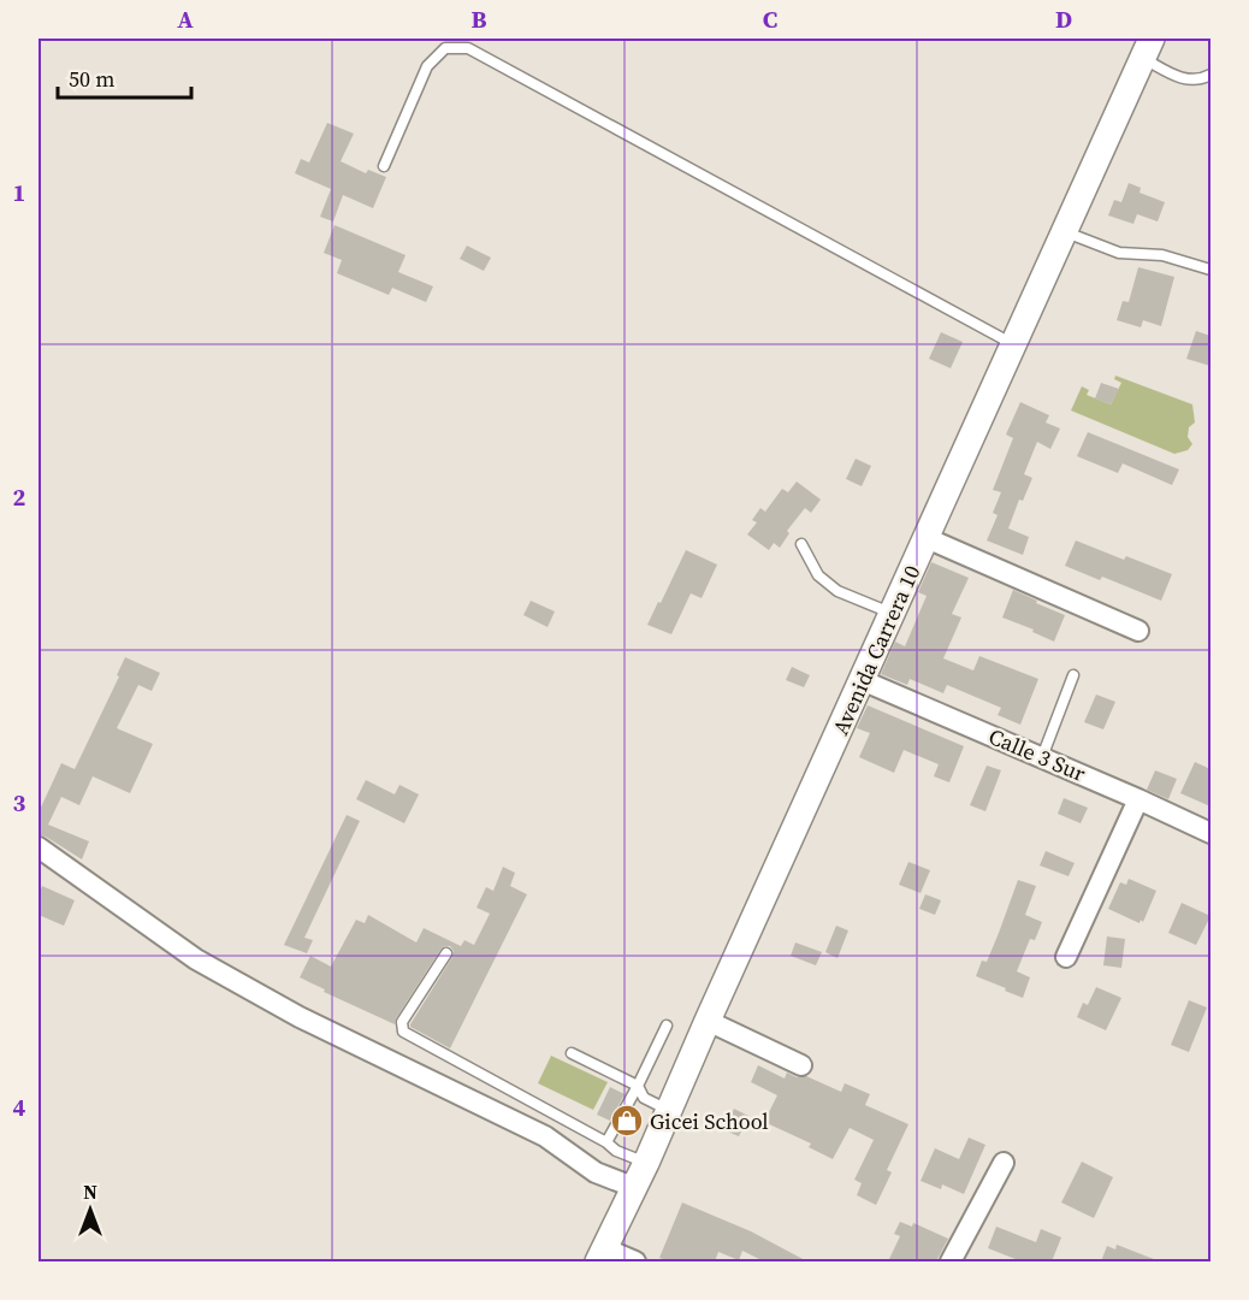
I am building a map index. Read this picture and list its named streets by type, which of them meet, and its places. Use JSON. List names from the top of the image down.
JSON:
{
  "streets": {
    "street": ["Avenida Carrera 10", "Calle 3 Sur"]
  },
  "crossings": [
    ["Avenida Carrera 10", "Calle 3 Sur"]
  ],
  "places": {
    "shop": ["Gicei School"]
  },
  "scale_bar": "50 m",
  "north": "top",
  "grid": {
    "columns": [
      "A",
      "B",
      "C",
      "D"
    ],
    "rows": [
      "1",
      "2",
      "3",
      "4"
    ]
  }
}
